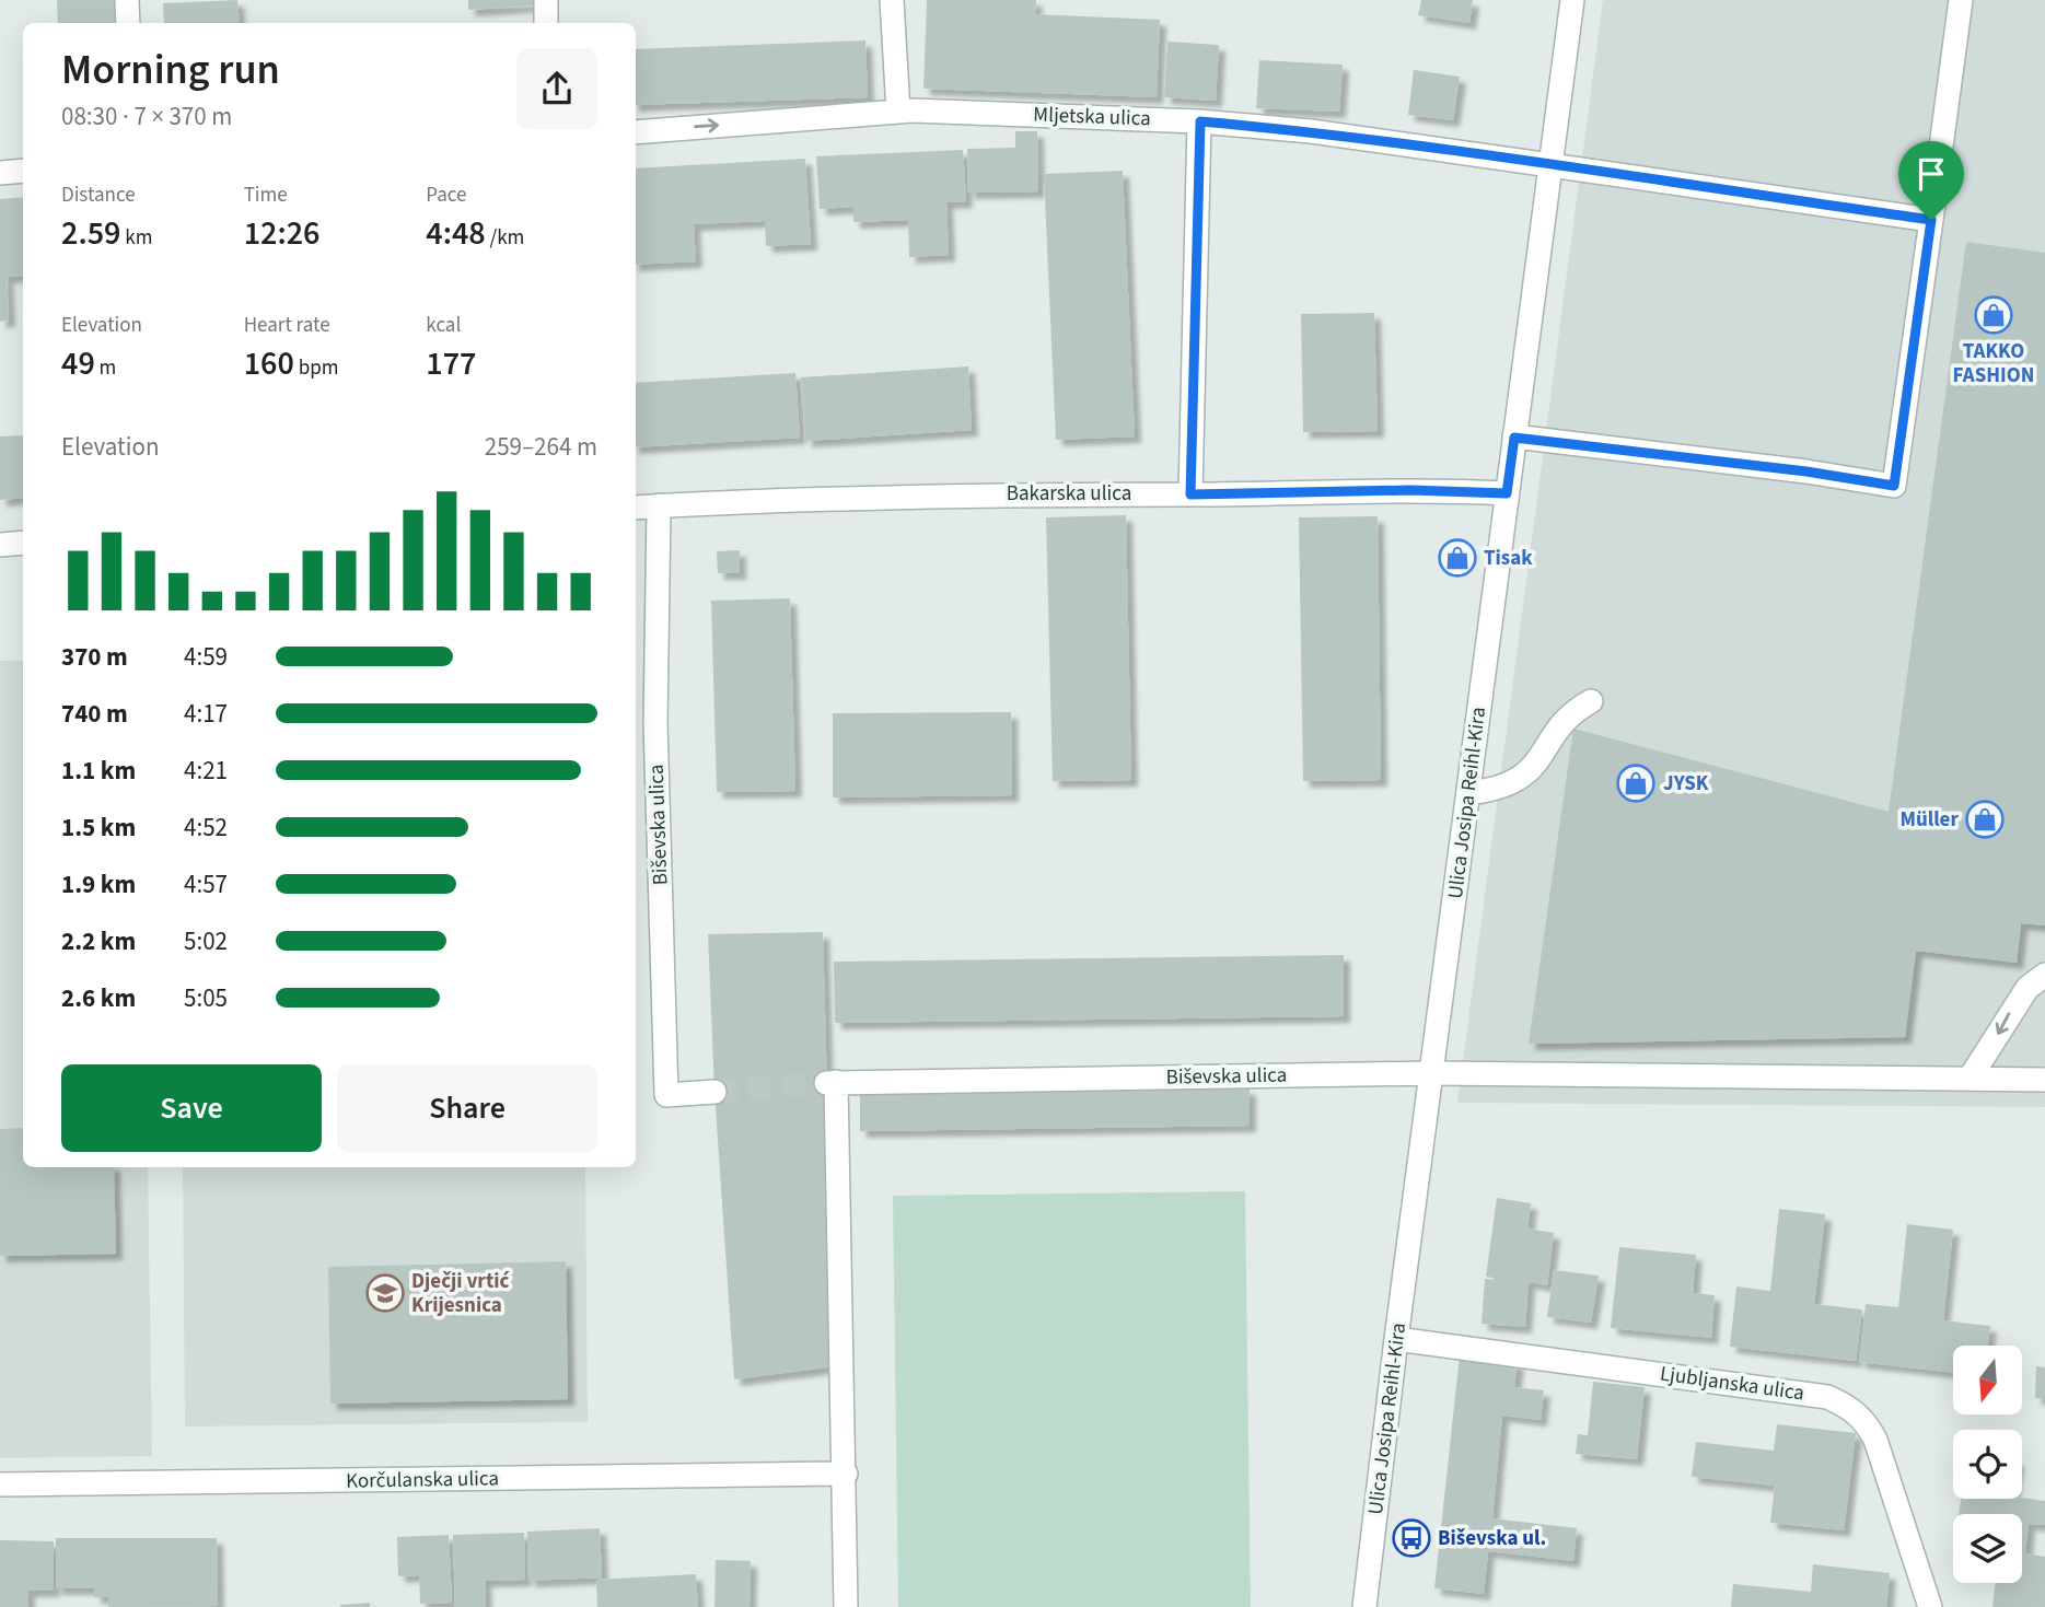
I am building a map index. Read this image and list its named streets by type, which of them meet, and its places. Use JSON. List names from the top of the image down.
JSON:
{
  "streets": {
    "street": [
      "Mljetska ulica",
      "Bakarska ulica",
      "Ulica Josipa Reihl-Kira",
      "Biševska ulica",
      "Ljubljanska ulica",
      "Korčulanska ulica"
    ]
  },
  "crossings": [
    ["Mljetska ulica", "Ulica Josipa Reihl-Kira"],
    ["Bakarska ulica", "Ulica Josipa Reihl-Kira"],
    ["Bakarska ulica", "Biševska ulica"],
    ["Ulica Josipa Reihl-Kira", "Biševska ulica"],
    ["Ulica Josipa Reihl-Kira", "Ljubljanska ulica"],
    ["Biševska ulica", "Korčulanska ulica"]
  ],
  "places": {
    "shop": [
      "TAKKO FASHION",
      "Tisak",
      "JYSK",
      "Müller"
    ],
    "school or university": ["Dječji vrtić Krijesnica"],
    "bus stop": ["Biševska ul."]
  },
  "north": "bottom",
  "page": {
    "heading": ["Morning run", "08:30 · 7 × 370 m"],
    "stats": [
      ["Distance", "2.59 km"],
      ["Time", "12:26"],
      ["Pace", "4:48 /km"],
      ["Elevation", "49 m"],
      ["Heart rate", "160 bpm"],
      ["kcal", "177"]
    ],
    "chart": ["Elevation", "259–264 m"],
    "list": [
      {
        "name": "370 m",
        "note": "4:59"
      },
      {
        "name": "740 m",
        "note": "4:17"
      },
      {
        "name": "1.1 km",
        "note": "4:21"
      },
      {
        "name": "1.5 km",
        "note": "4:52"
      },
      {
        "name": "1.9 km",
        "note": "4:57"
      },
      {
        "name": "2.2 km",
        "note": "5:02"
      },
      {
        "name": "2.6 km",
        "note": "5:05"
      }
    ],
    "buttons": ["Save", "Share"]
  }
}
